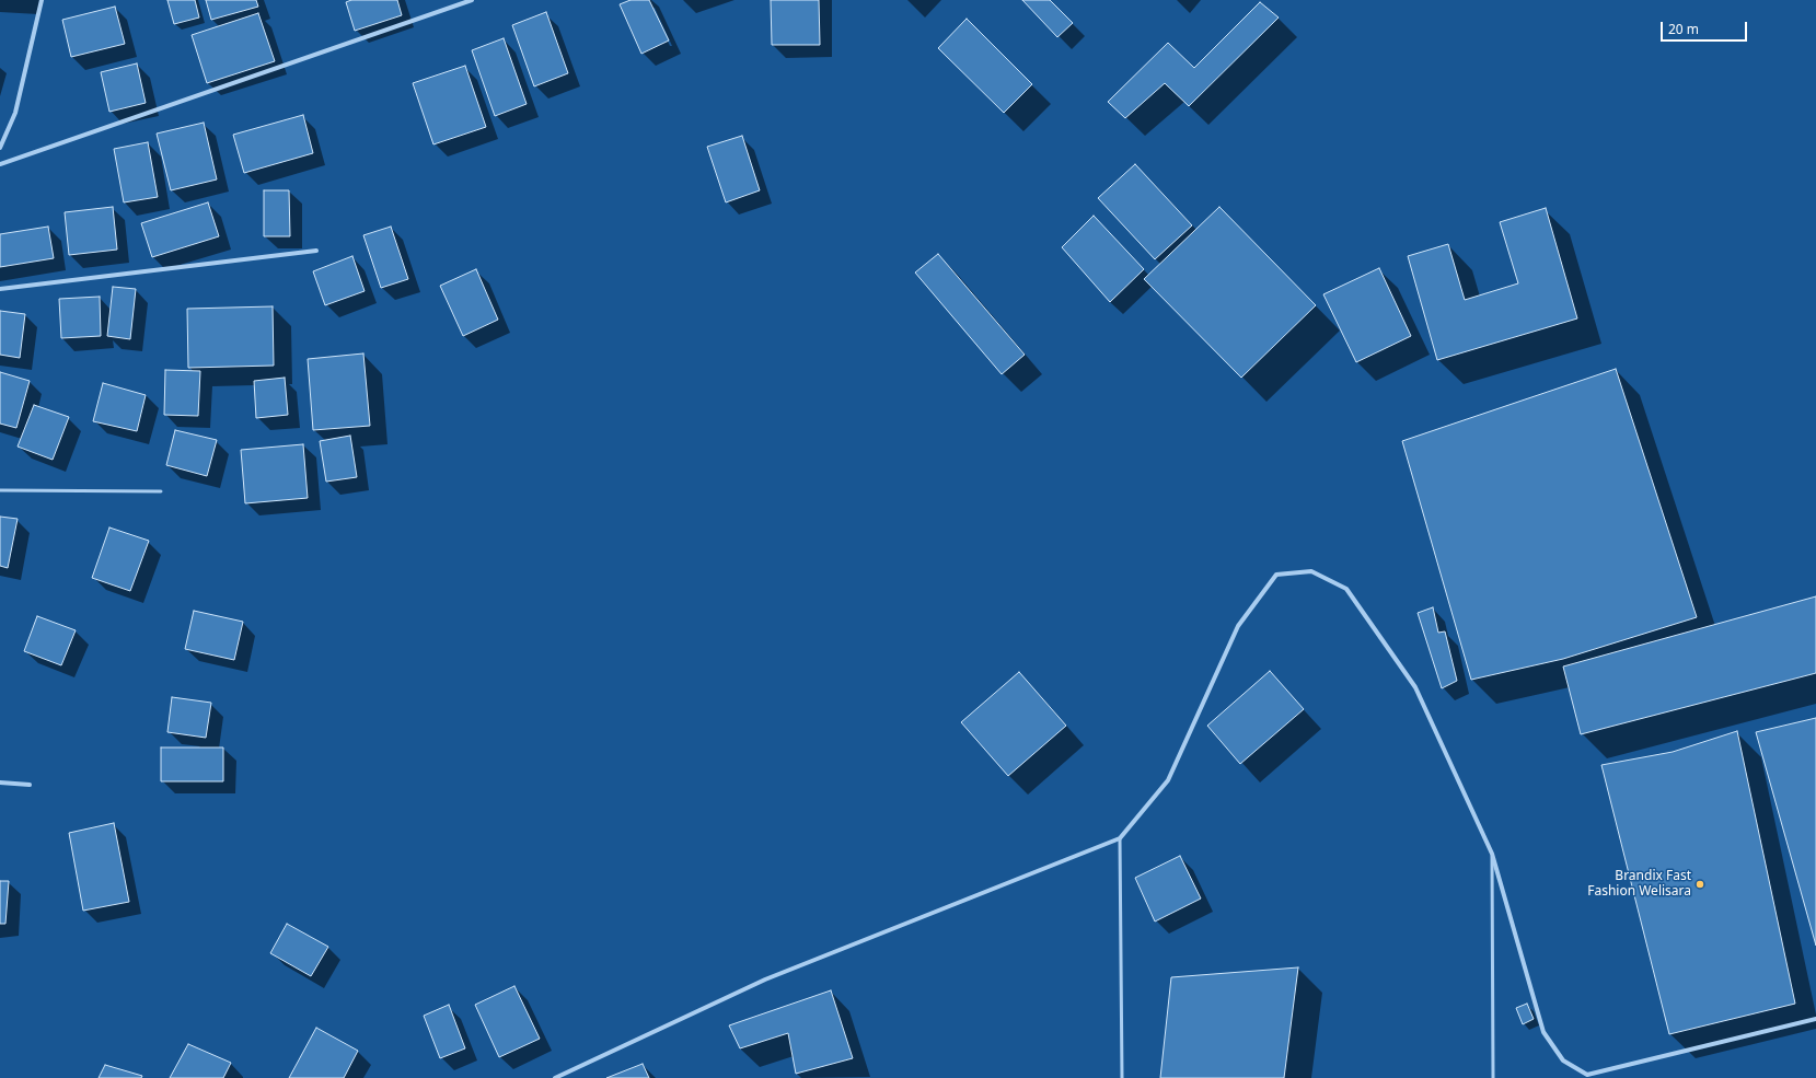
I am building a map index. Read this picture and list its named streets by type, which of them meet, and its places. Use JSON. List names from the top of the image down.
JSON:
{
  "places": ["Brandix Fast Fashion Welisara"],
  "scale_bar": "20 m"
}
